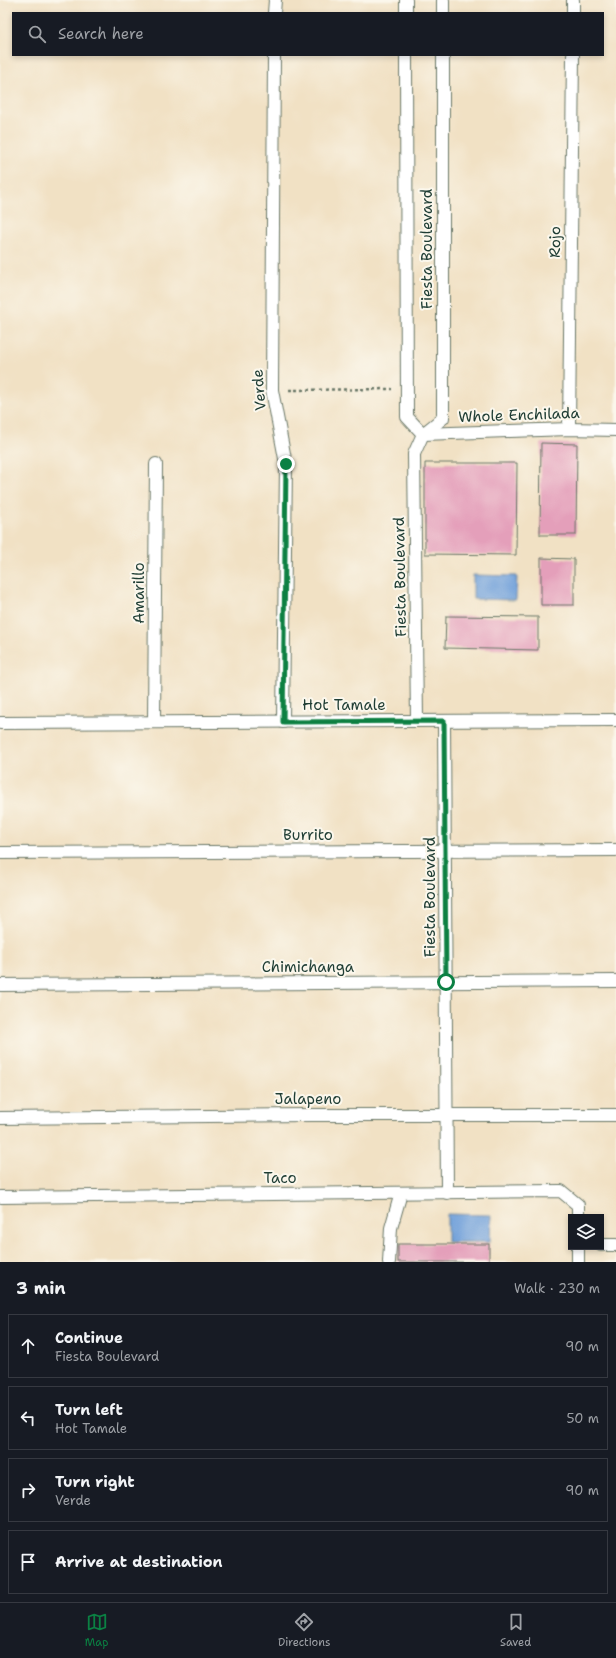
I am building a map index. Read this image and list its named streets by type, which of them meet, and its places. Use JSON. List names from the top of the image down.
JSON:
{
  "streets": {
    "lane": [
      "Rojo",
      "Fiesta Boulevard",
      "Verde",
      "Whole Enchilada",
      "Amarillo",
      "Hot Tamale",
      "Burrito",
      "Chimichanga",
      "Jalapeno",
      "Taco"
    ]
  },
  "crossings": [
    ["Rojo", "Whole Enchilada"],
    ["Fiesta Boulevard", "Whole Enchilada"],
    ["Fiesta Boulevard", "Hot Tamale"],
    ["Fiesta Boulevard", "Burrito"],
    ["Fiesta Boulevard", "Chimichanga"],
    ["Fiesta Boulevard", "Jalapeno"],
    ["Fiesta Boulevard", "Taco"],
    ["Verde", "Hot Tamale"],
    ["Amarillo", "Hot Tamale"]
  ],
  "page": {
    "search": "Search here",
    "heading": ["3 min", "Walk · 230 m"],
    "list": [
      ["Continue", "Fiesta Boulevard", "90 m"],
      ["Turn left", "Hot Tamale", "50 m"],
      ["Turn right", "Verde", "90 m"],
      "Arrive at destination"
    ],
    "nav": ["Map", "Directions", "Saved"]
  }
}
